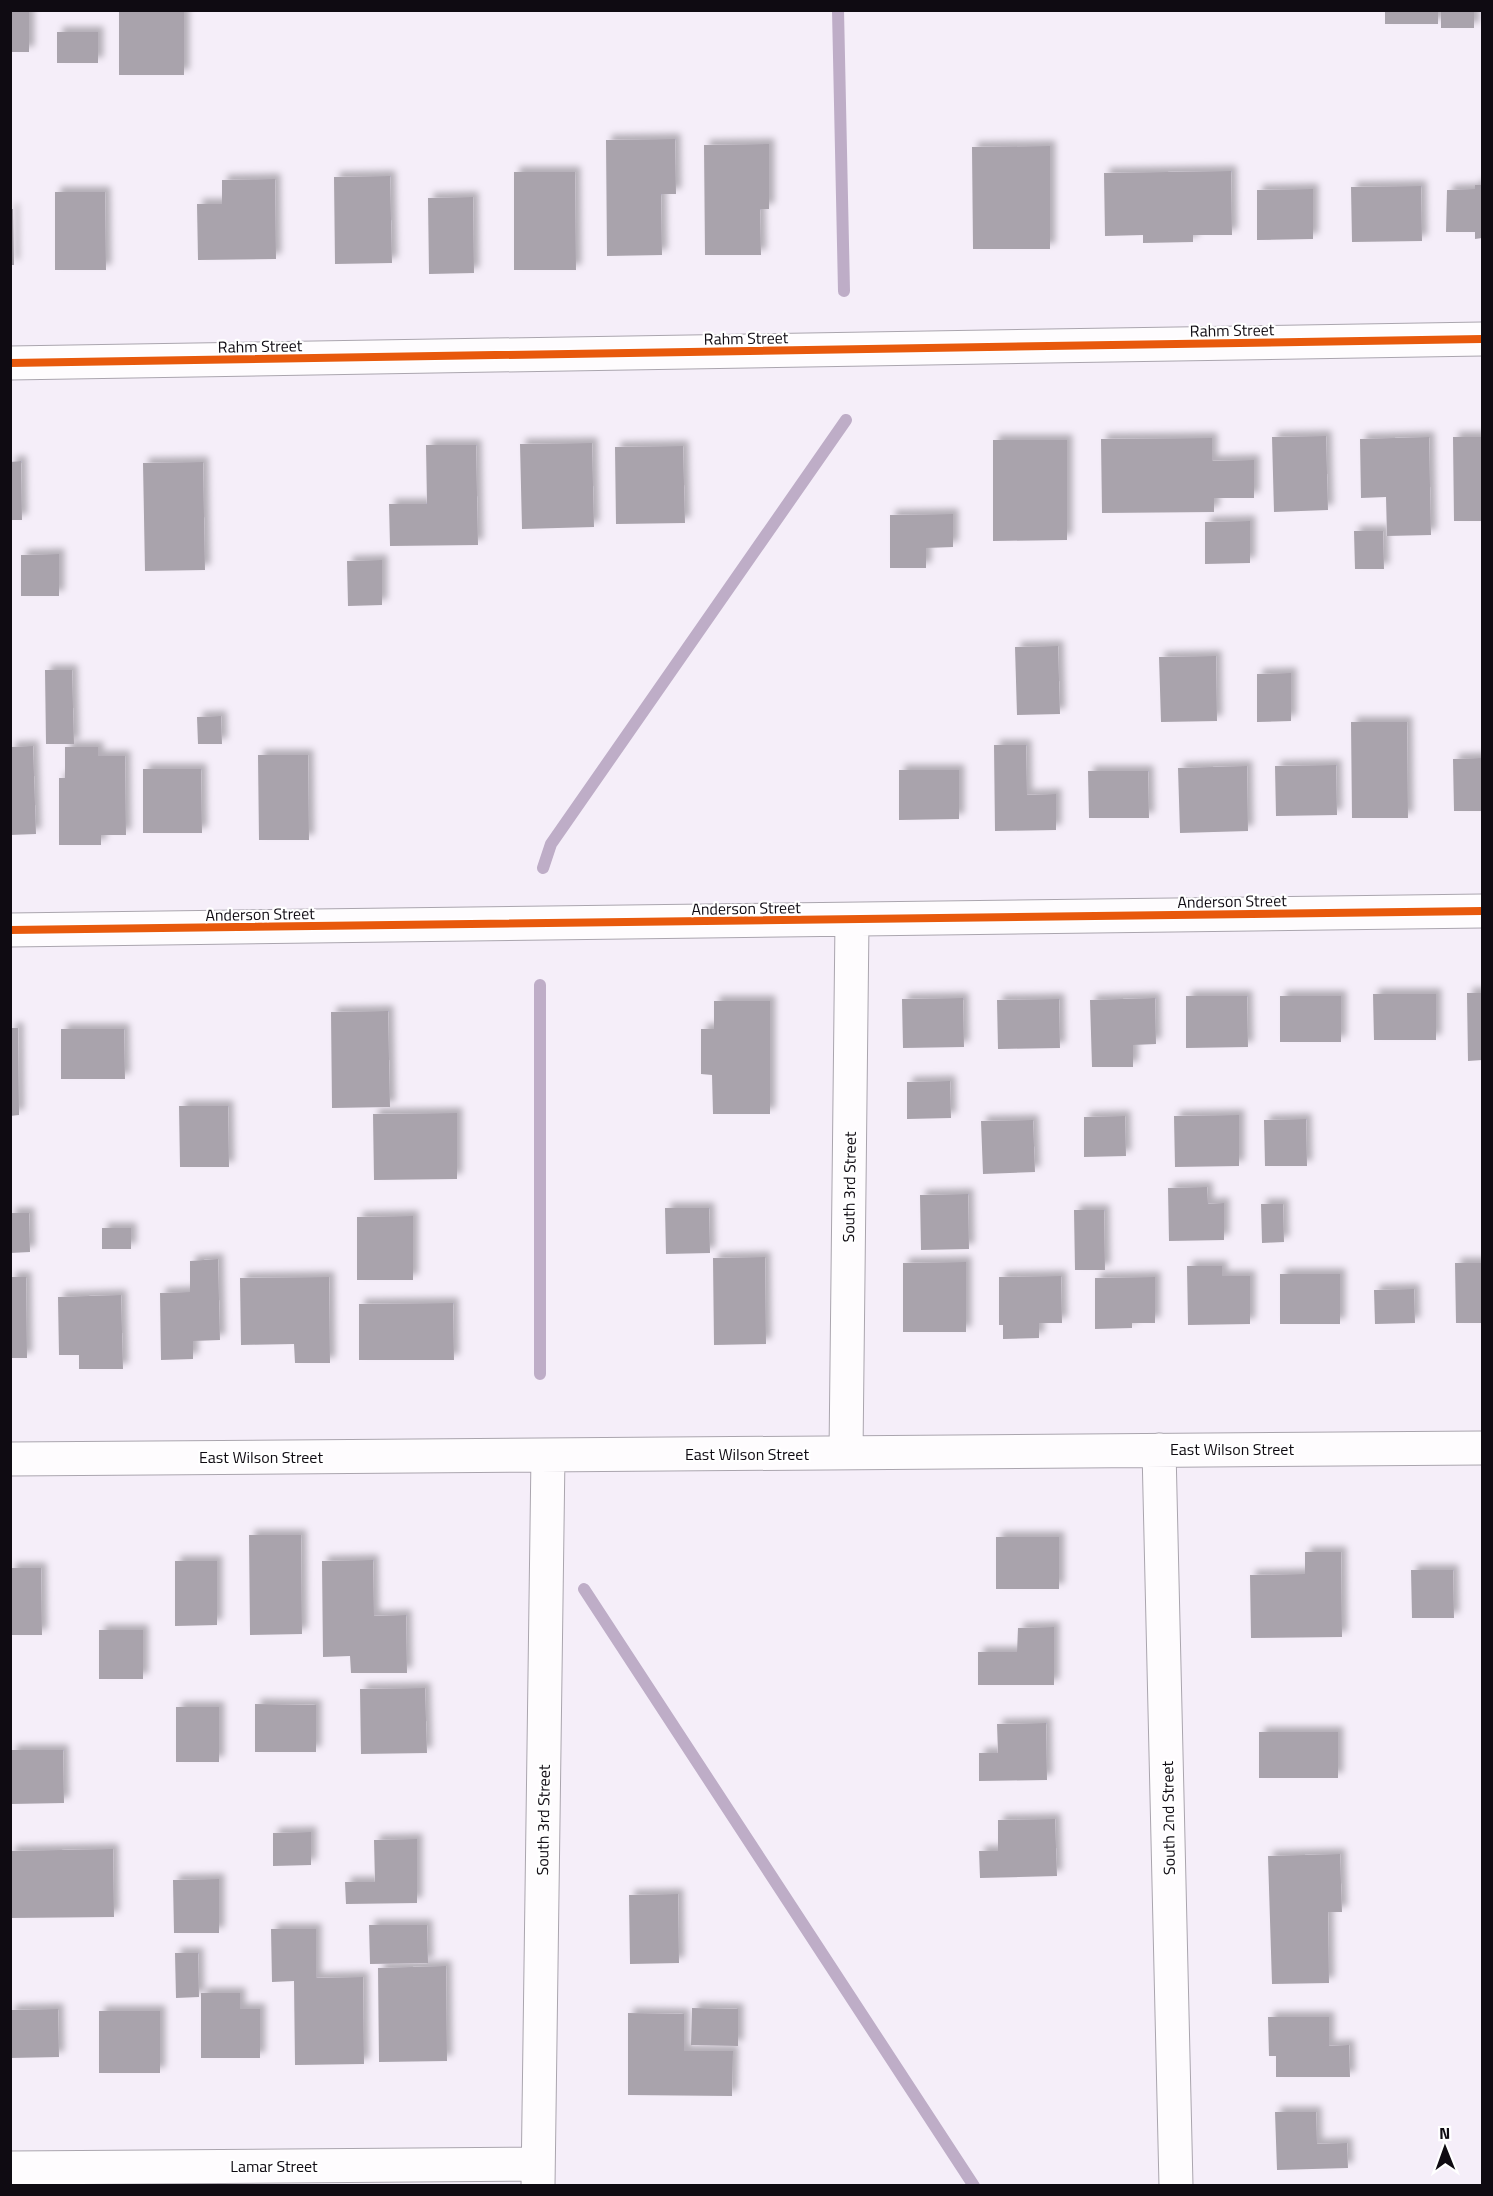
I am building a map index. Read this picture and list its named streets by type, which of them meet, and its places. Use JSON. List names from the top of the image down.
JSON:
{
  "streets": {
    "street": [
      "Rahm Street",
      "Anderson Street",
      "South 3rd Street",
      "East Wilson Street",
      "South 2nd Street",
      "Lamar Street"
    ]
  },
  "crossings": [
    ["Anderson Street", "South 3rd Street"],
    ["South 3rd Street", "East Wilson Street"],
    ["South 3rd Street", "Lamar Street"],
    ["East Wilson Street", "South 2nd Street"]
  ],
  "north": "top"
}
